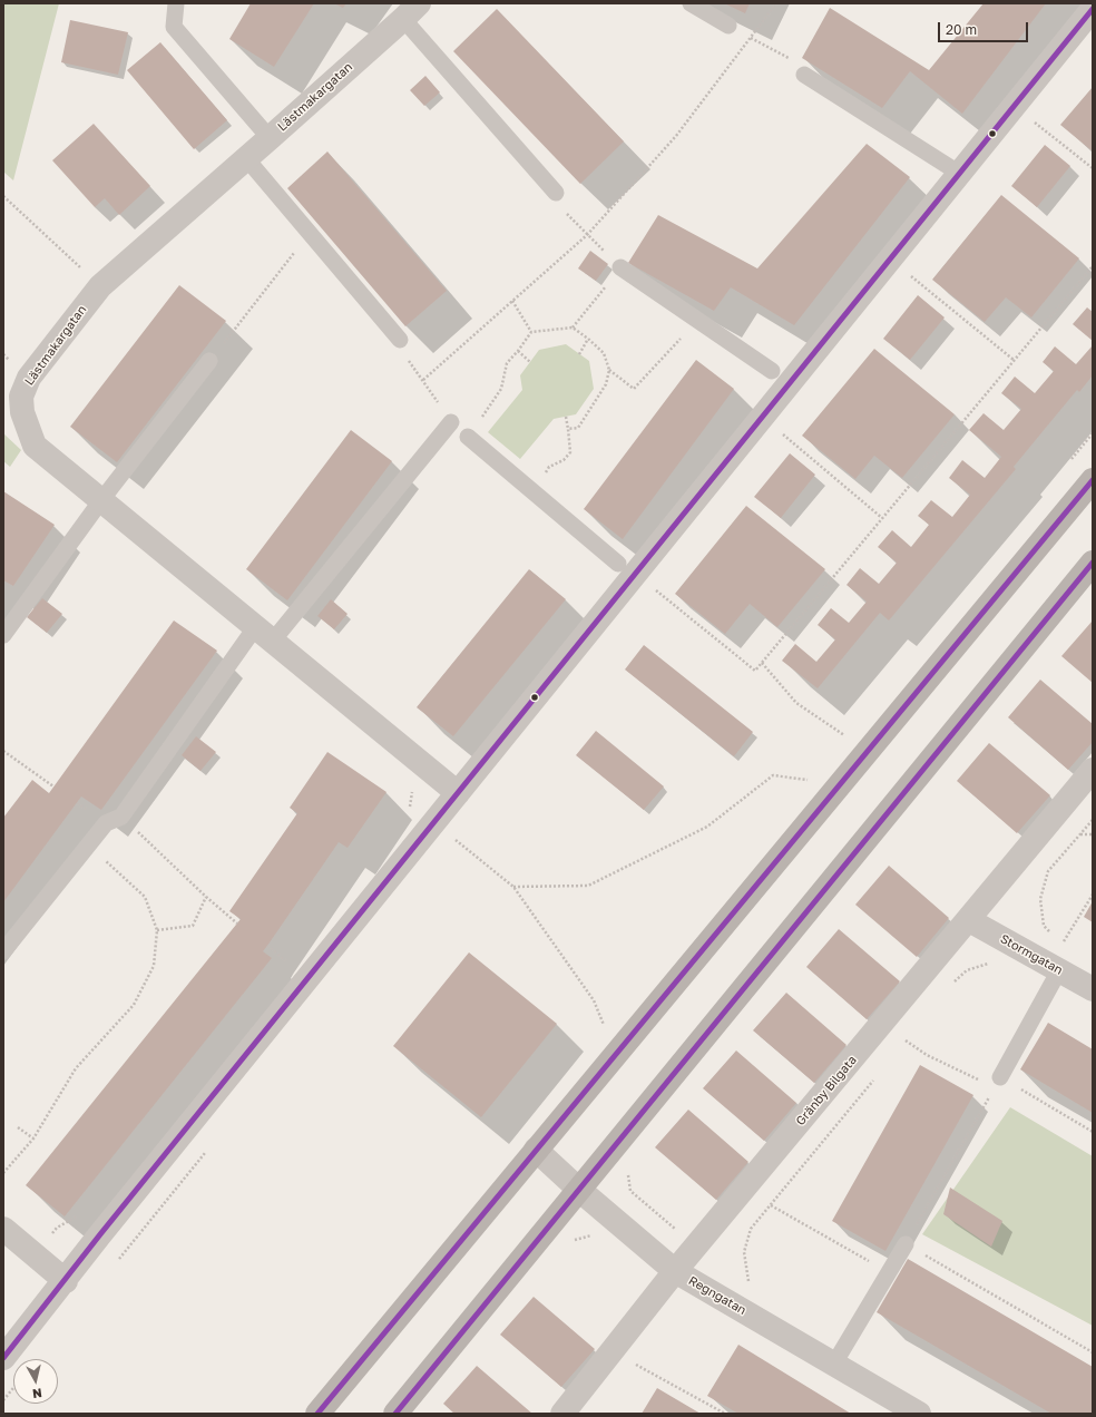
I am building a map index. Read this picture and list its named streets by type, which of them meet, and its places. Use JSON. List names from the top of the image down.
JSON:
{
  "streets": {
    "street": [
      "Lästmakargatan",
      "Stormgatan",
      "Gränby Bilgata",
      "Regngatan"
    ]
  },
  "crossings": [
    ["Stormgatan", "Gränby Bilgata"],
    ["Gränby Bilgata", "Regngatan"]
  ],
  "scale_bar": "20 m",
  "north": "bottom"
}
